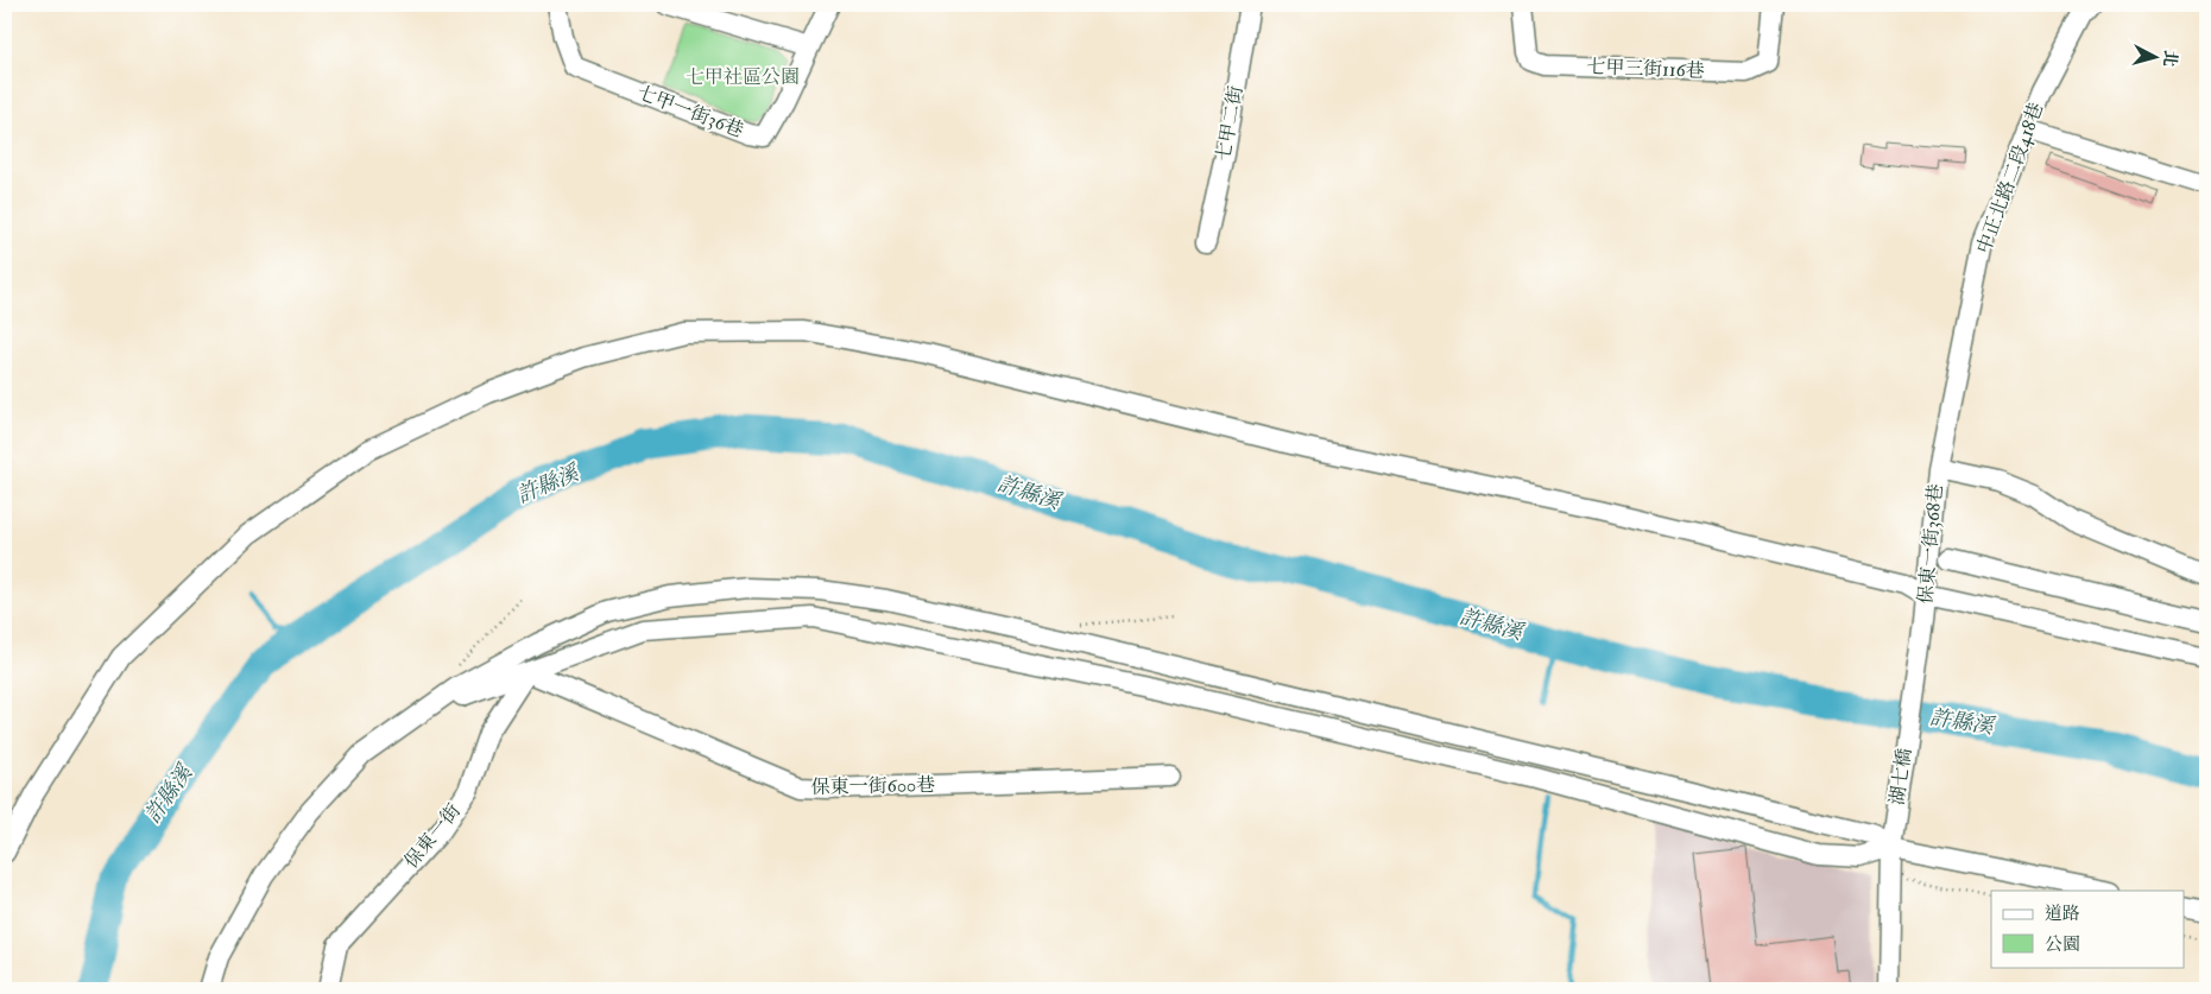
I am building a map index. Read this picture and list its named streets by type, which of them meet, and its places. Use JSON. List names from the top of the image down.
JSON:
{
  "streets": {
    "street": [
      "七甲三街116巷",
      "七甲一街36巷",
      "七甲二街",
      "中正北路二段418巷",
      "保東一街368巷",
      "湖七橋",
      "保東一街600巷",
      "保東一街"
    ]
  },
  "crossings": [
    ["中正北路二段418巷", "保東一街368巷"],
    ["保東一街368巷", "湖七橋"],
    ["保東一街600巷", "保東一街"]
  ],
  "water": ["許縣溪"],
  "parks": ["七甲社區公園"],
  "legend": ["道路", "公園"],
  "north": "right"
}
